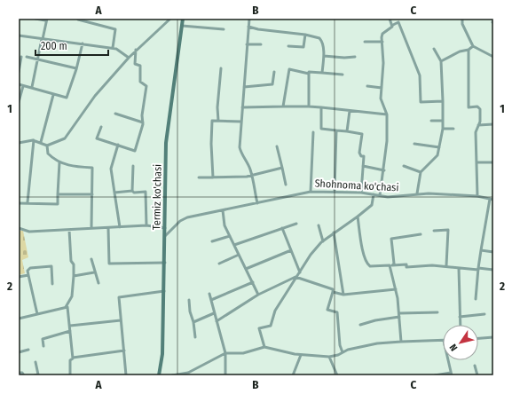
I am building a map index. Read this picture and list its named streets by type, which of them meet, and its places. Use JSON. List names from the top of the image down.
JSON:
{
  "streets": {
    "main road": ["Termiz ko'chasi"],
    "street": ["Shohnoma ko'chasi"]
  },
  "crossings": [
    ["Shohnoma ko'chasi", "Termiz ko'chasi"]
  ],
  "scale_bar": "200 m",
  "north": "bottom left",
  "grid": {
    "columns": ["A", "B", "C"],
    "rows": ["1", "2"]
  }
}
